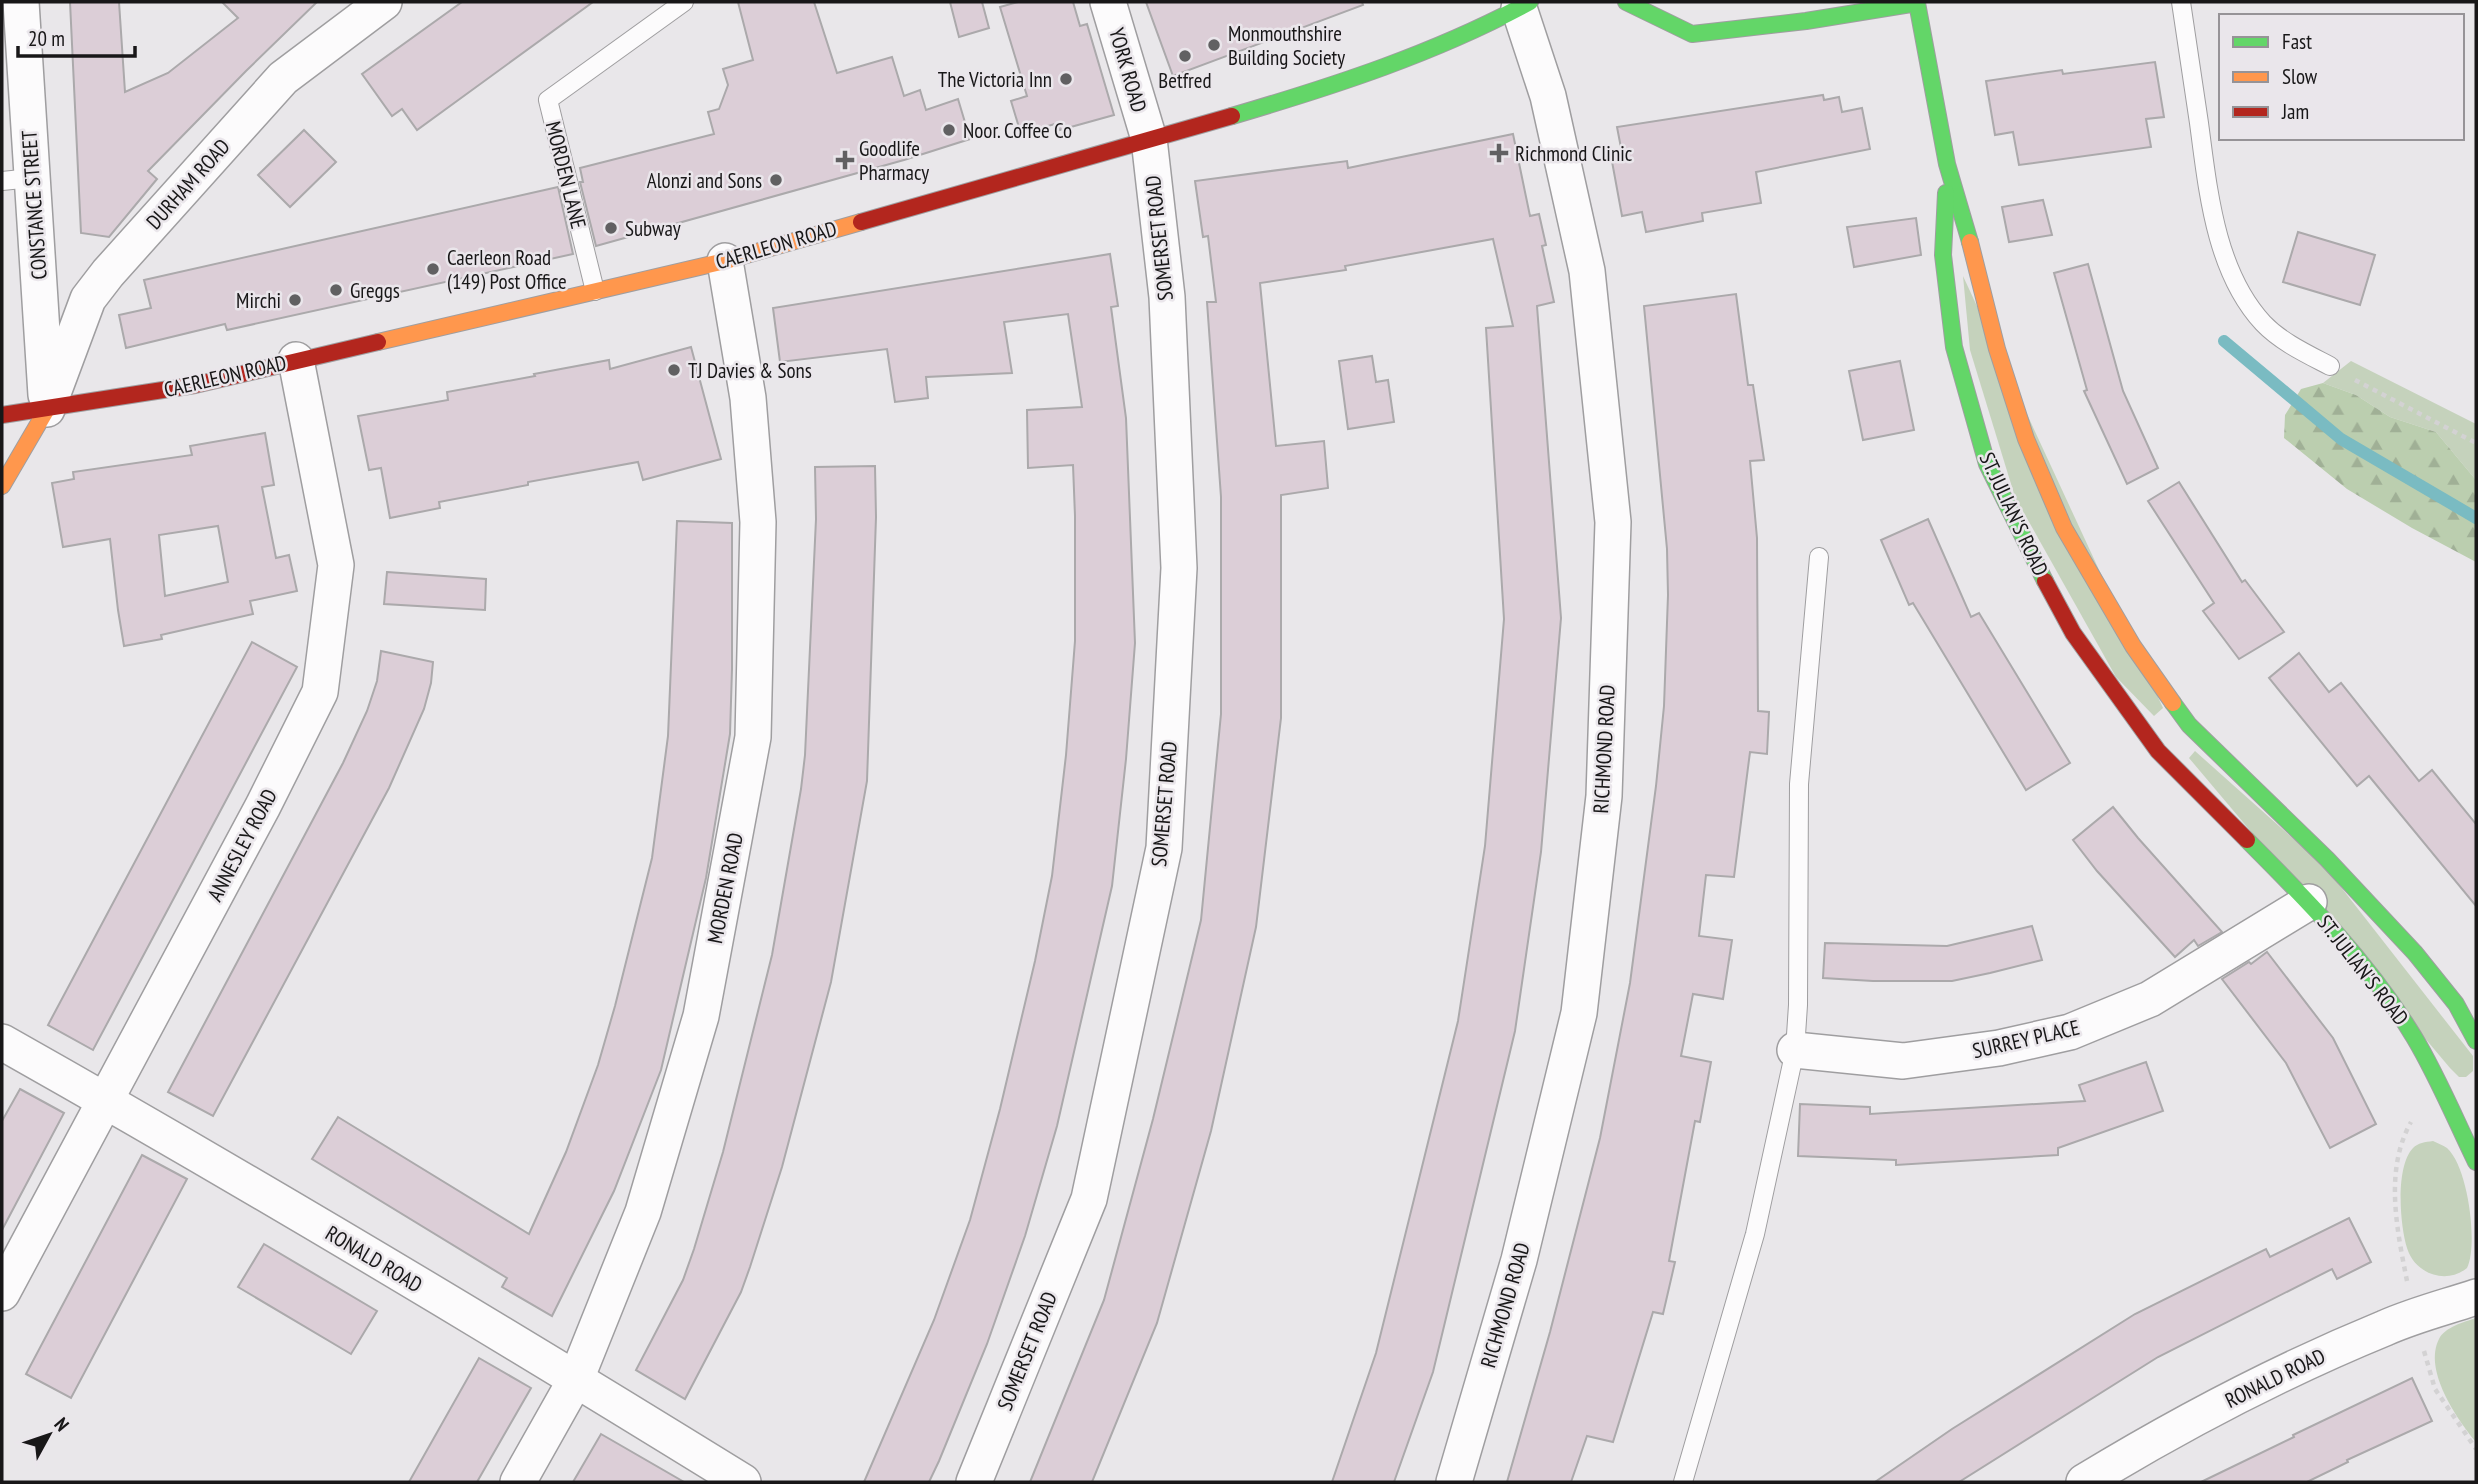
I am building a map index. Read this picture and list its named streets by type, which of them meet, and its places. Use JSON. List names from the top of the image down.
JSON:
{
  "streets": {
    "street": [
      "YORK ROAD",
      "DURHAM ROAD",
      "CONSTANCE STREET",
      "SOMERSET ROAD",
      "CAERLEON ROAD",
      "ST. JULIAN'S ROAD",
      "RICHMOND ROAD",
      "ANNESLEY ROAD",
      "MORDEN ROAD",
      "SURREY PLACE",
      "RONALD ROAD"
    ],
    "lane": ["MORDEN LANE"]
  },
  "crossings": [
    ["YORK ROAD", "SOMERSET ROAD"],
    ["YORK ROAD", "CAERLEON ROAD"],
    ["MORDEN LANE", "CAERLEON ROAD"],
    ["DURHAM ROAD", "CONSTANCE STREET"],
    ["DURHAM ROAD", "CAERLEON ROAD"],
    ["CONSTANCE STREET", "CAERLEON ROAD"],
    ["SOMERSET ROAD", "CAERLEON ROAD"],
    ["CAERLEON ROAD", "RICHMOND ROAD"],
    ["CAERLEON ROAD", "ANNESLEY ROAD"],
    ["CAERLEON ROAD", "MORDEN ROAD"],
    ["ST. JULIAN'S ROAD", "SURREY PLACE"],
    ["ANNESLEY ROAD", "RONALD ROAD"],
    ["MORDEN ROAD", "RONALD ROAD"]
  ],
  "places": {
    "other": [
      "Monmouthshire Building Society",
      "Betfred",
      "The Victoria Inn",
      "Noor. Coffee Co",
      "Alonzi and Sons",
      "Subway",
      "Caerleon Road (149) Post Office",
      "Greggs",
      "Mirchi",
      "TJ Davies & Sons"
    ],
    "health": ["Richmond Clinic", "Goodlife Pharmacy"]
  },
  "legend": ["Fast", "Slow", "Jam"],
  "scale_bar": "20 m",
  "north": "top right"
}
